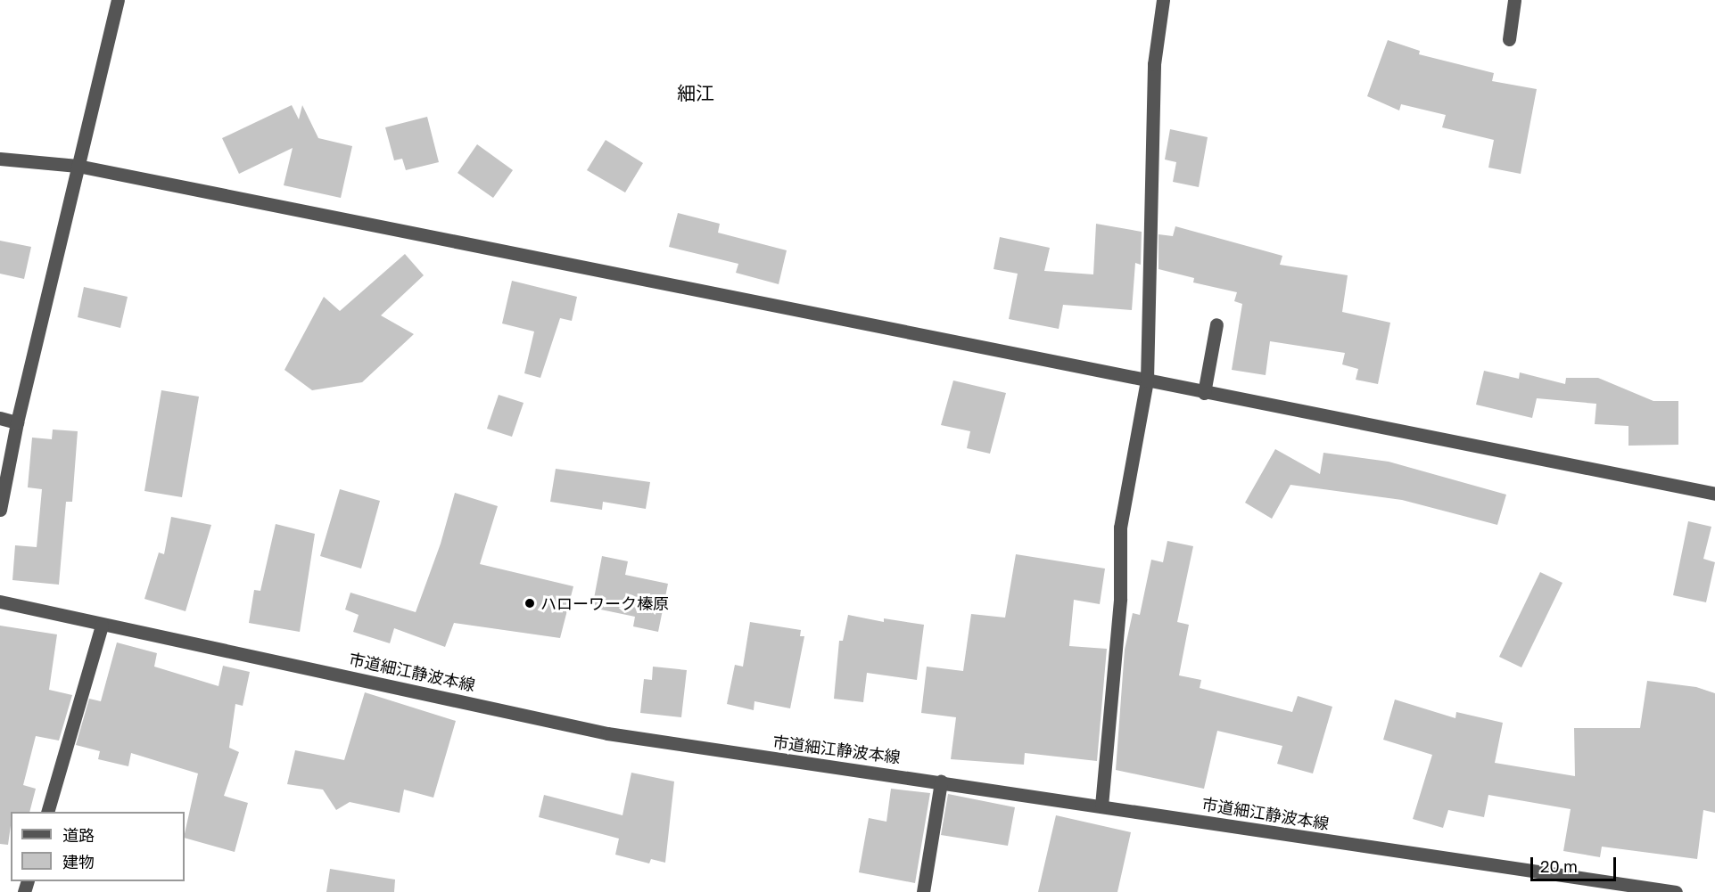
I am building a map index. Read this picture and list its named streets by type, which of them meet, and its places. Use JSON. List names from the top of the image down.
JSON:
{
  "streets": {
    "street": ["市道細江静波本線"]
  },
  "districts": ["細江"],
  "places": ["ハローワーク榛原"],
  "legend": ["道路", "建物"],
  "scale_bar": "20 m"
}
